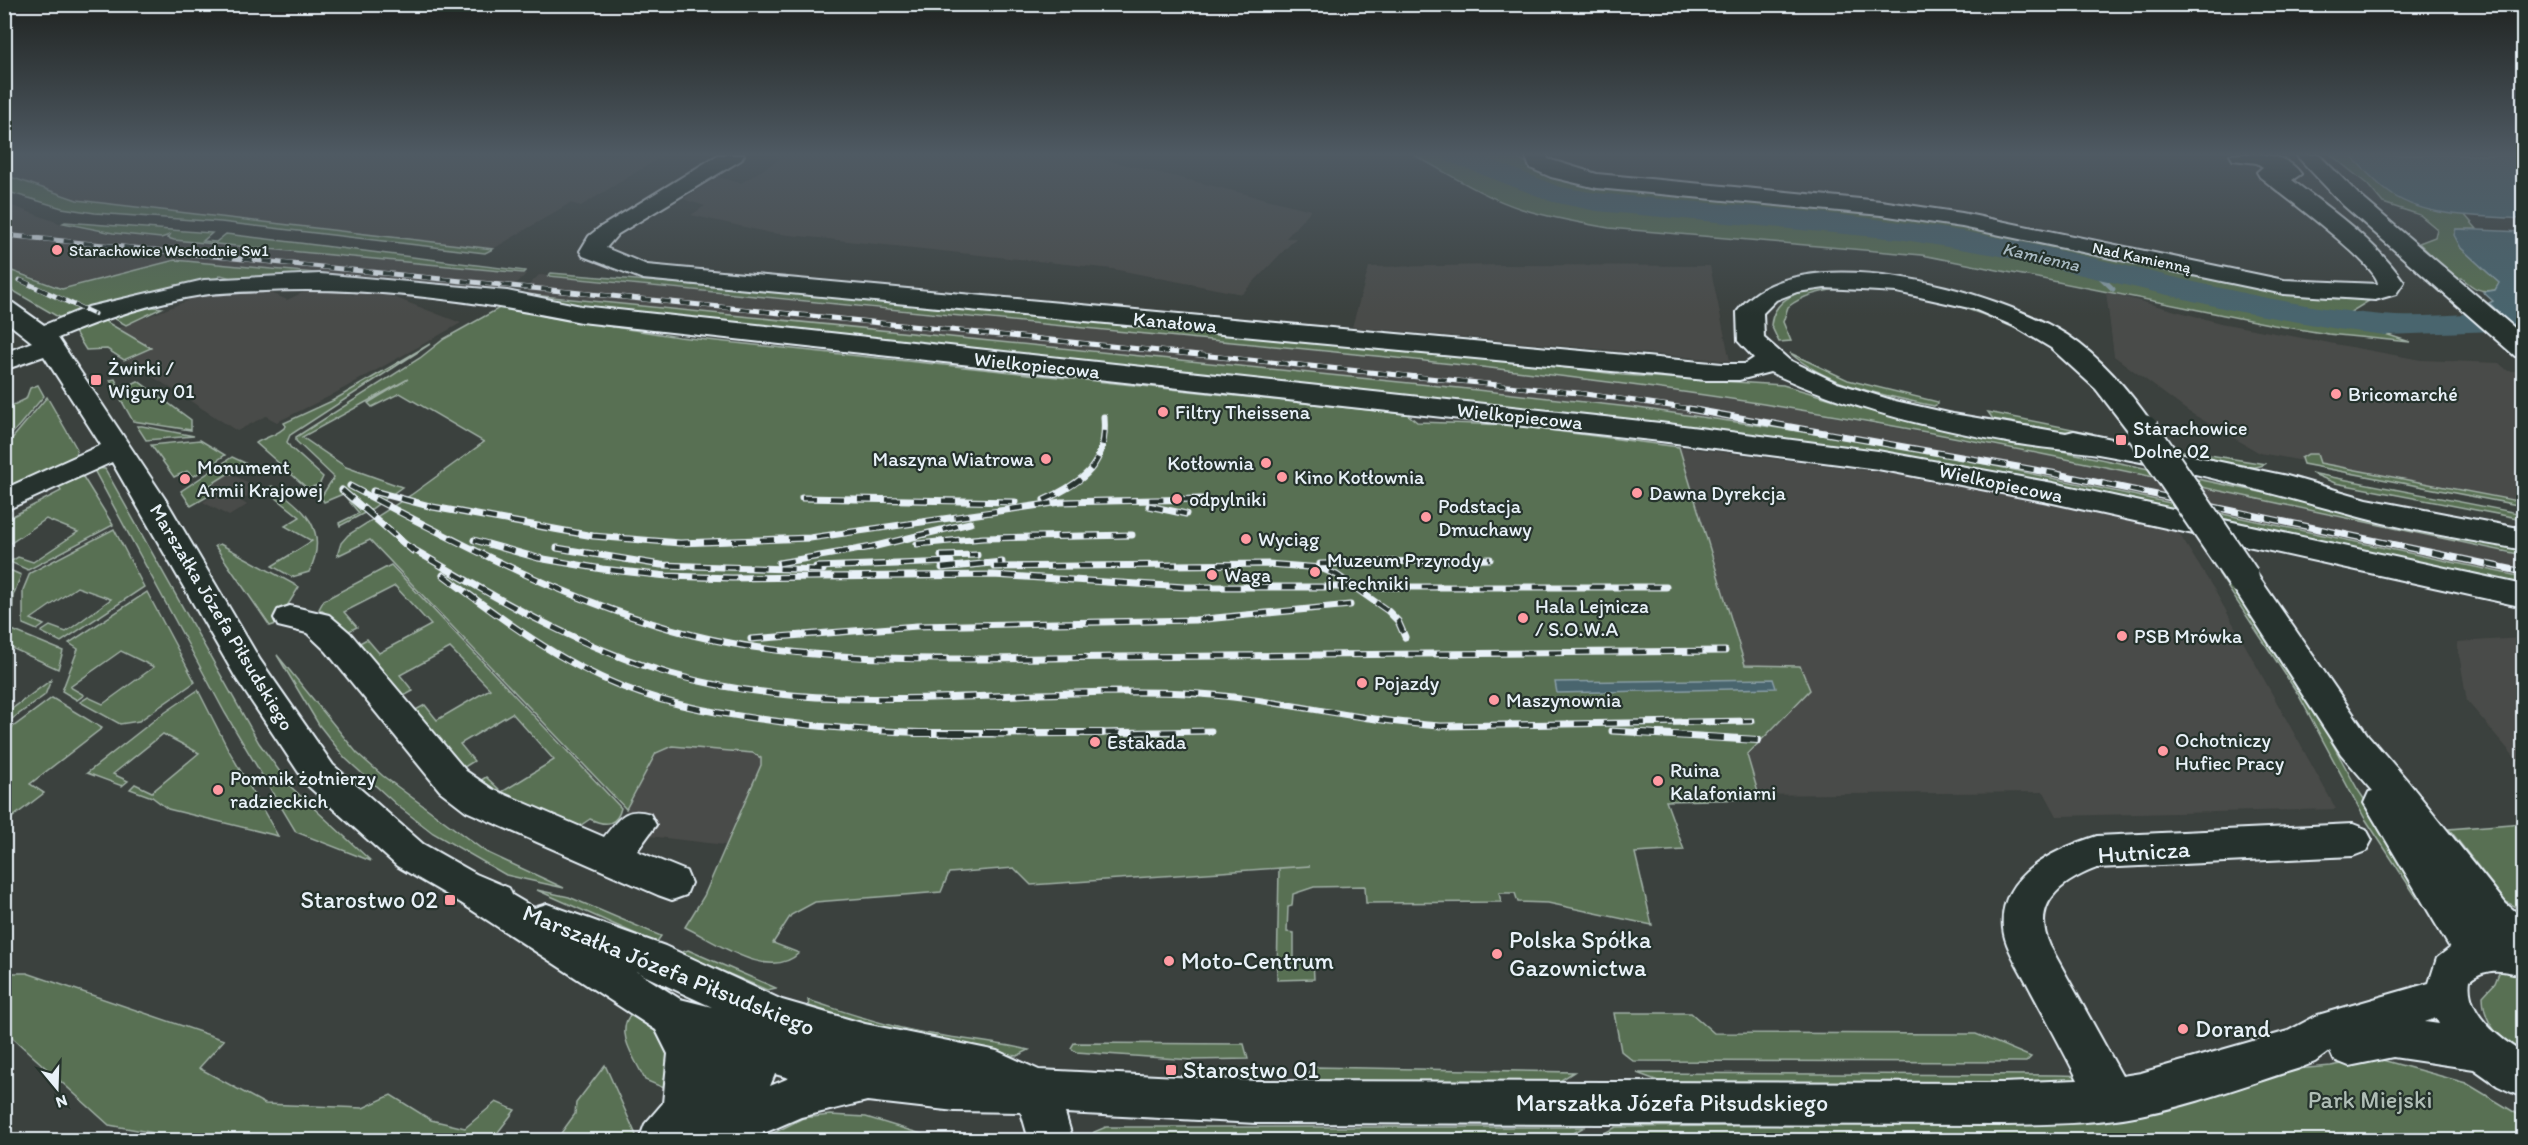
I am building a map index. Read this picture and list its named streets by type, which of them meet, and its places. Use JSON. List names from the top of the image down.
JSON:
{
  "streets": {
    "street": [
      "Nad Kamienną",
      "Kanałowa",
      "Wielkopiecowa",
      "Marszałka Józefa Piłsudskiego",
      "Hutnicza"
    ]
  },
  "crossings": [
    ["Wielkopiecowa", "Marszałka Józefa Piłsudskiego"],
    ["Marszałka Józefa Piłsudskiego", "Hutnicza"]
  ],
  "water": ["Kamienna"],
  "parks": ["Park Miejski"],
  "places": {
    "other": [
      "Starachowice Wschodnie Sw1",
      "Bricomarché",
      "Filtry Theissena",
      "Maszyna Wiatrowa",
      "Kotłownia",
      "Kino Kotłownia",
      "Monument Armii Krajowej",
      "Dawna Dyrekcja",
      "odpylniki",
      "Podstacja Dmuchawy",
      "Wyciąg",
      "Muzeum Przyrody i Techniki",
      "Waga",
      "Hala Lejnicza / S.O.W.A",
      "PSB Mrówka",
      "Pojazdy",
      "Maszynownia",
      "Estakada",
      "Ochotniczy Hufiec Pracy",
      "Ruina Kalafoniarni",
      "Pomnik żołnierzy radzieckich",
      "Polska Spółka Gazownictwa",
      "Moto-Centrum",
      "Dorand"
    ],
    "transit": [
      "Żwirki / Wigury 01",
      "Starachowice Dolne 02",
      "Starostwo 02",
      "Starostwo 01"
    ]
  },
  "north": "bottom"
}
